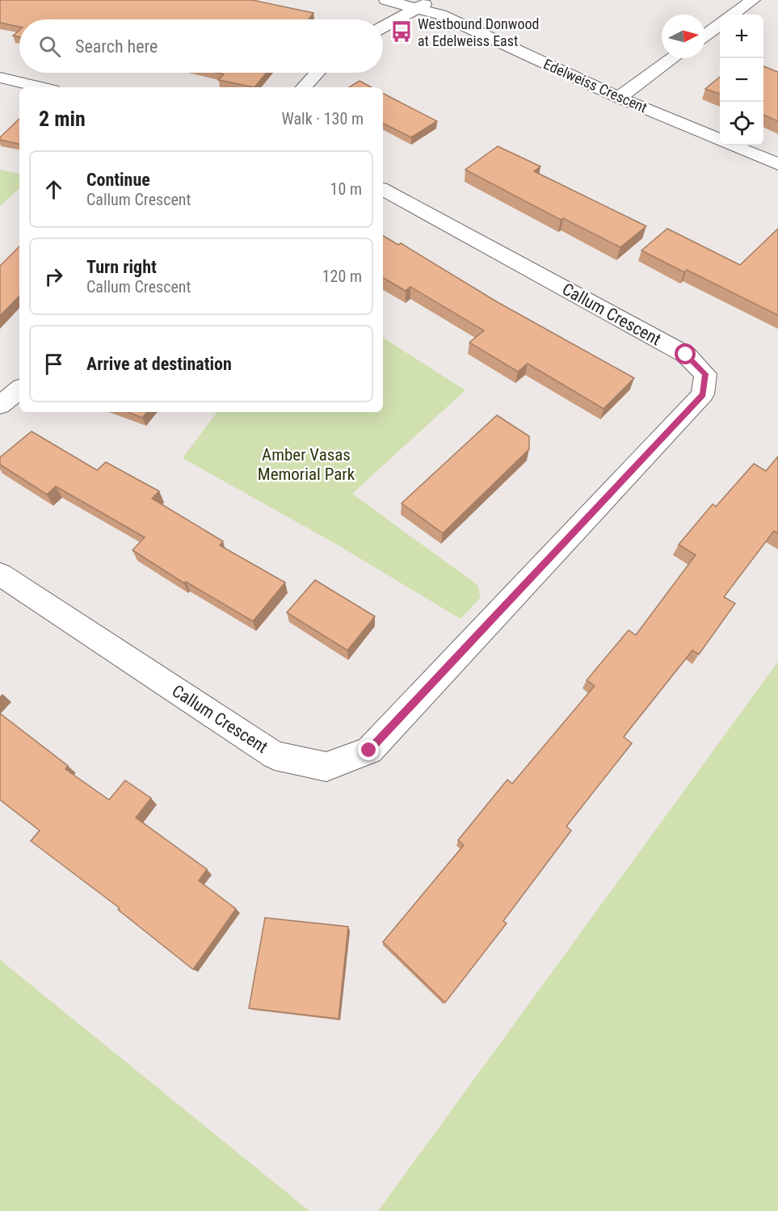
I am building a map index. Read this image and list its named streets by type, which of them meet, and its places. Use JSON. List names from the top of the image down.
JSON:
{
  "streets": {
    "street": ["Edelweiss Crescent", "Callum Crescent"]
  },
  "parks": ["Amber Vasas Memorial Park"],
  "places": {
    "bus stop": ["Westbound Donwood at Edelweiss East"]
  },
  "north": "right",
  "page": {
    "map_buttons": ["+", "−"],
    "search": "Search here",
    "heading": ["2 min", "Walk · 130 m"],
    "list": [
      ["Continue", "Callum Crescent", "10 m"],
      ["Turn right", "Callum Crescent", "120 m"],
      "Arrive at destination"
    ]
  }
}
